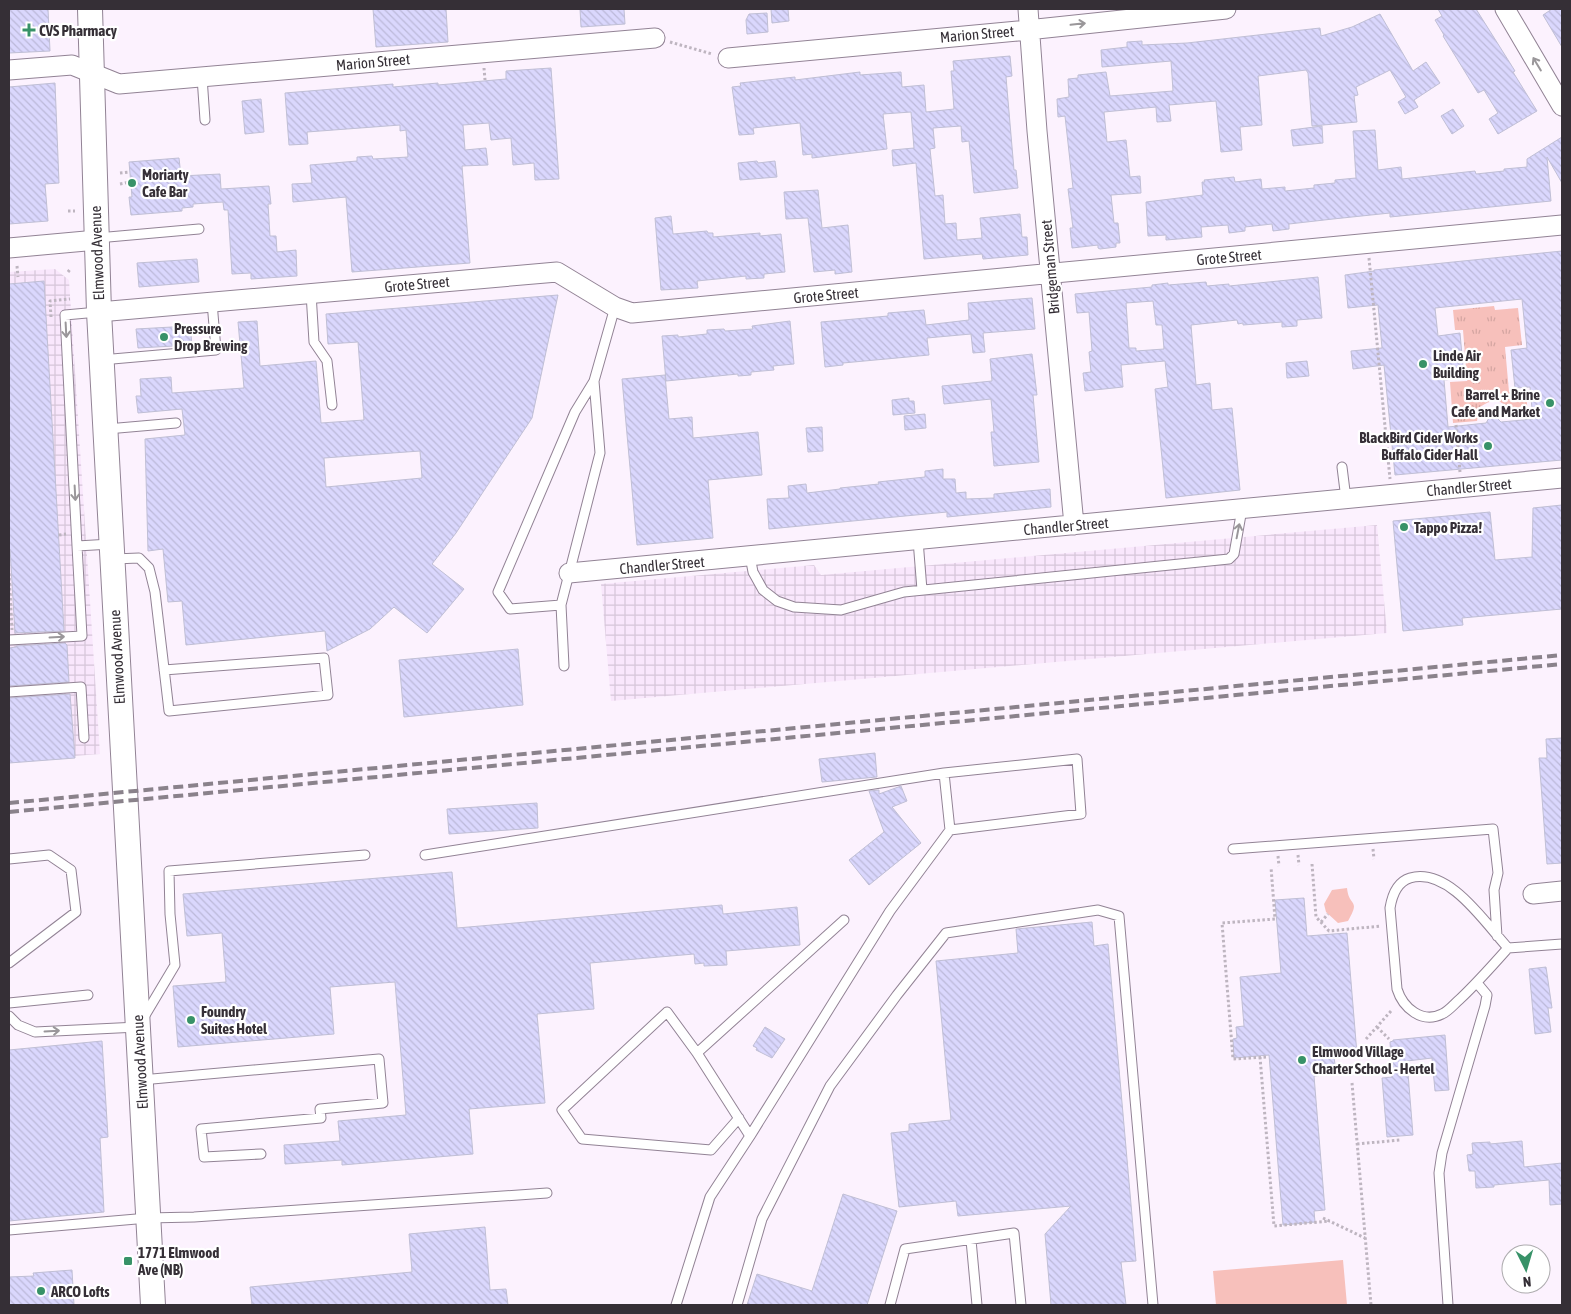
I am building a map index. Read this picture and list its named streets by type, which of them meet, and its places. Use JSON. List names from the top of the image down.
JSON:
{
  "streets": {
    "street": [
      "Marion Street",
      "Elmwood Avenue",
      "Grote Street",
      "Bridgeman Street",
      "Chandler Street"
    ]
  },
  "crossings": [
    ["Marion Street", "Elmwood Avenue"],
    ["Marion Street", "Bridgeman Street"],
    ["Elmwood Avenue", "Grote Street"],
    ["Grote Street", "Bridgeman Street"],
    ["Bridgeman Street", "Chandler Street"]
  ],
  "places": {
    "health": ["CVS Pharmacy"],
    "other": [
      "Moriarty Cafe Bar",
      "Pressure Drop Brewing",
      "Linde Air Building",
      "Barrel + Brine Cafe and Market",
      "BlackBird Cider Works Buffalo Cider Hall",
      "Tappo Pizza!",
      "Foundry Suites Hotel",
      "Elmwood Village Charter School - Hertel",
      "ARCO Lofts"
    ],
    "transit": ["1771 Elmwood Ave (NB)"]
  },
  "north": "bottom"
}
